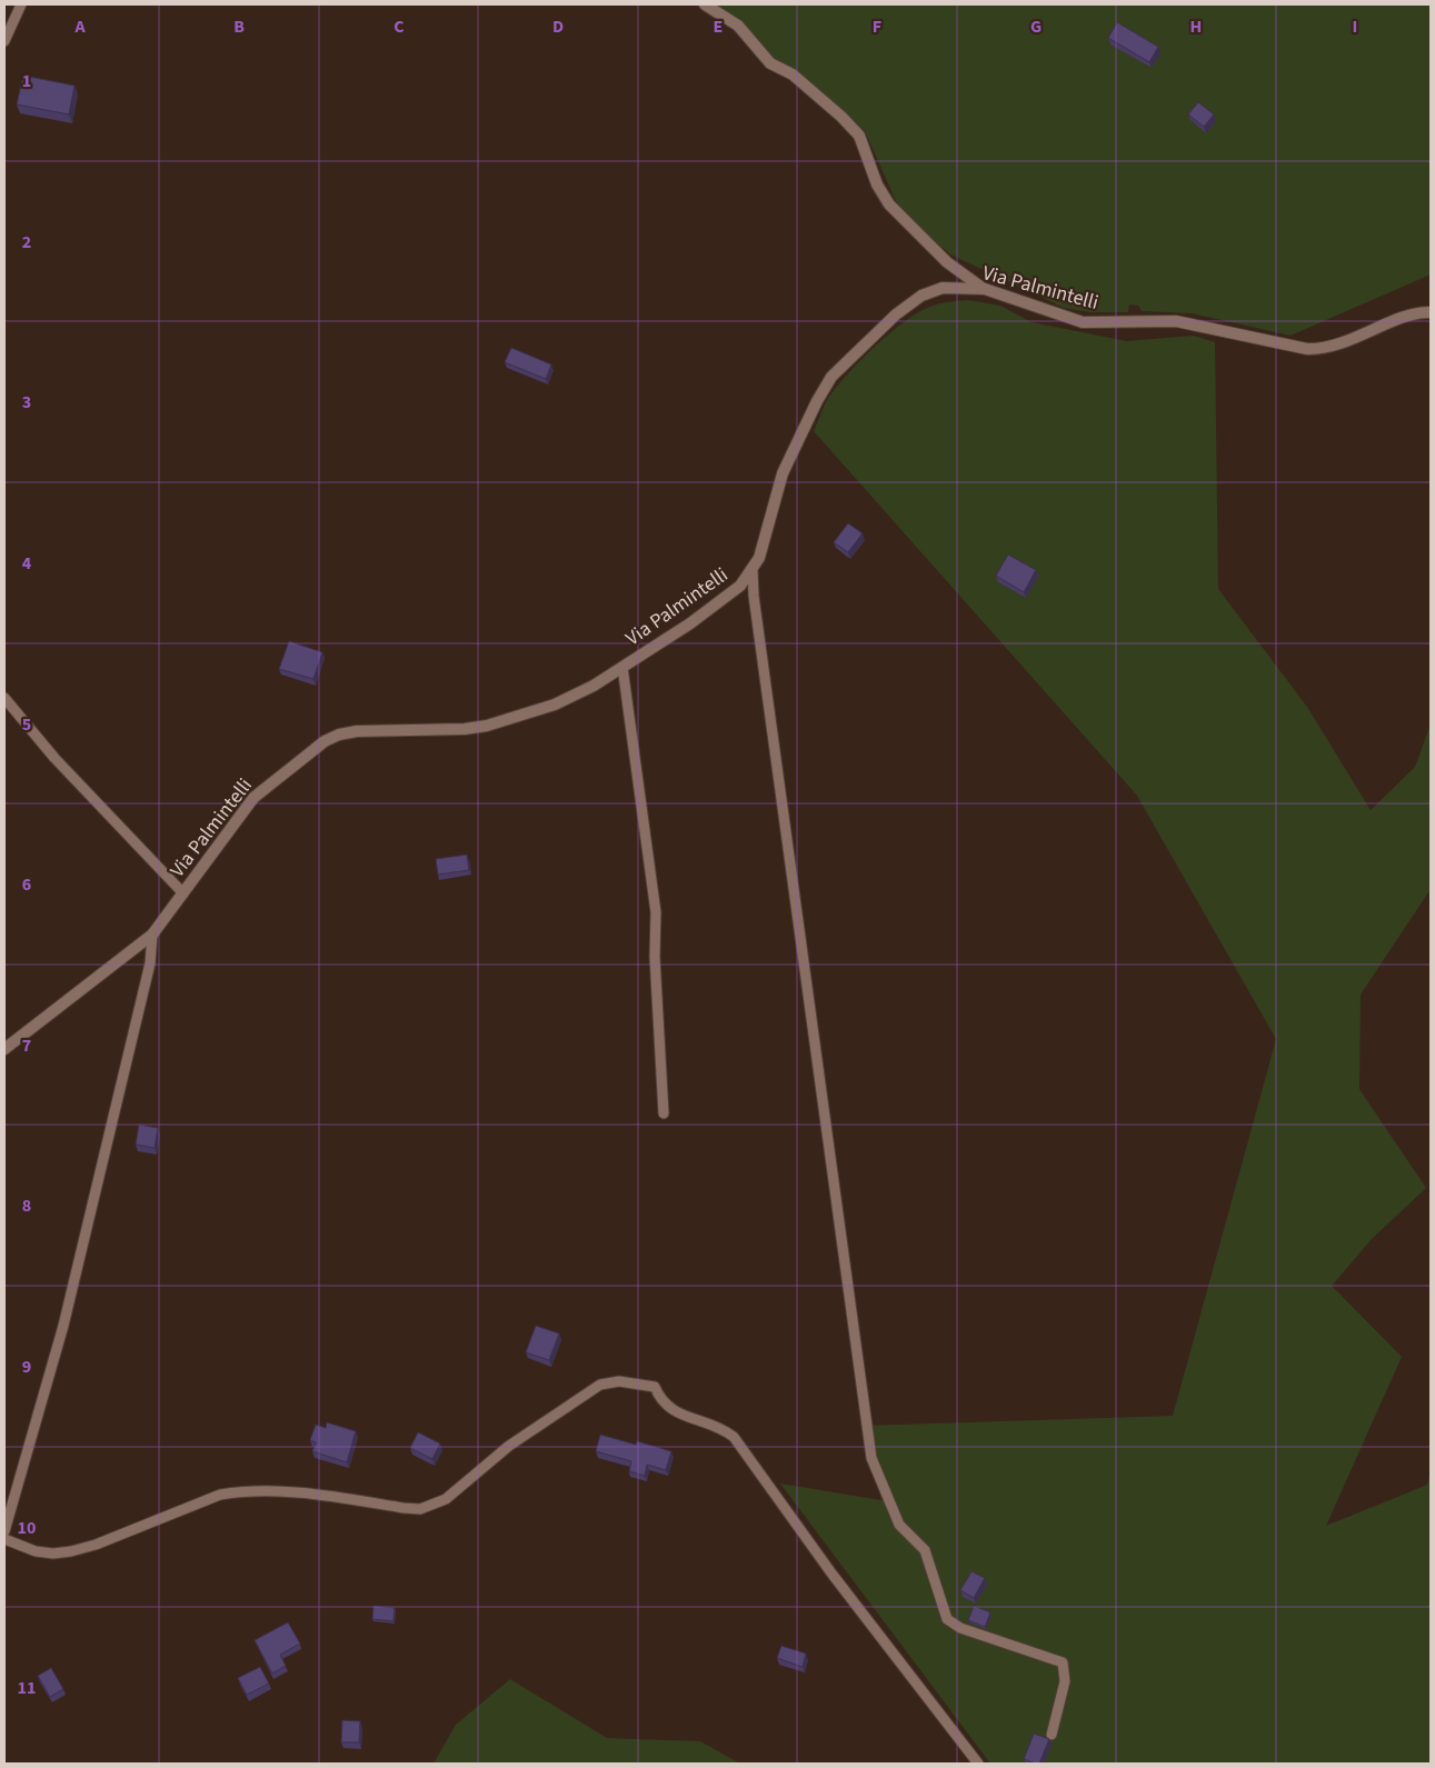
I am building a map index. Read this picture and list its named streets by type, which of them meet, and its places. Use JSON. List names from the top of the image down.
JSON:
{
  "streets": {
    "street": ["Via Palmintelli"]
  },
  "grid": {
    "columns": [
      "A",
      "B",
      "C",
      "D",
      "E",
      "F",
      "G",
      "H",
      "I"
    ],
    "rows": [
      "1",
      "2",
      "3",
      "4",
      "5",
      "6",
      "7",
      "8",
      "9",
      "10",
      "11"
    ]
  }
}
